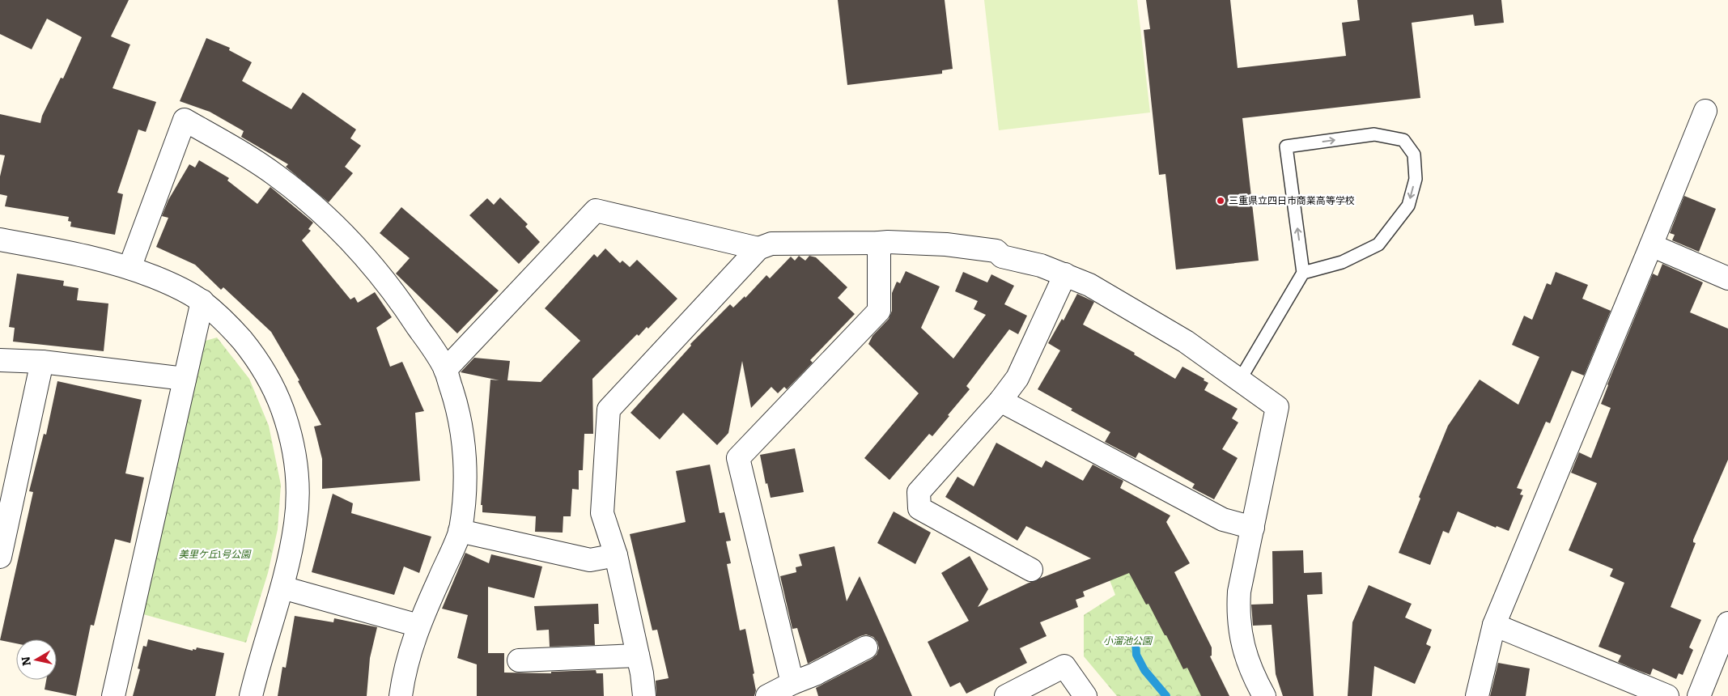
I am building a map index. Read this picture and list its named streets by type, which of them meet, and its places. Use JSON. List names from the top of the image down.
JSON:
{
  "parks": ["美里ケ丘1号公園", "小溜池公園"],
  "places": ["三重県立四日市商業高等学校"],
  "north": "left"
}
